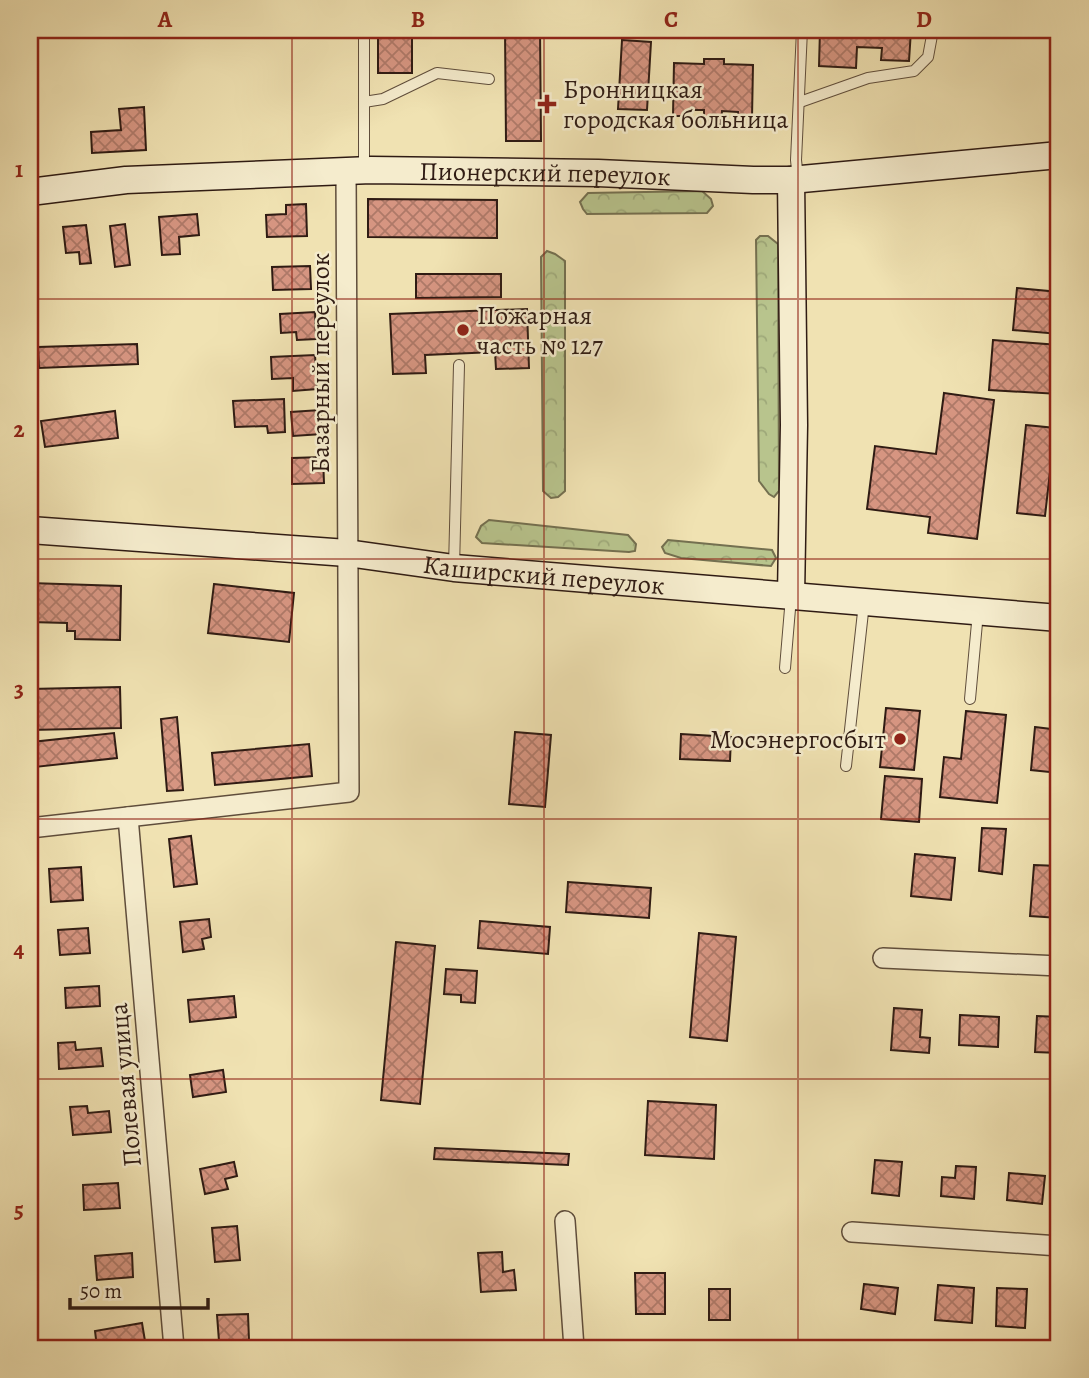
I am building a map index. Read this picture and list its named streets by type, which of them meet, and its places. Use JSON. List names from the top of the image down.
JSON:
{
  "streets": {
    "street": [
      "Пионерский переулок",
      "Базарный переулок",
      "Каширский переулок",
      "Полевая улица"
    ]
  },
  "crossings": [
    ["Пионерский переулок", "Базарный переулок"],
    ["Базарный переулок", "Каширский переулок"],
    ["Базарный переулок", "Полевая улица"]
  ],
  "places": {
    "health": ["Бронницкая городская больница"],
    "other": ["Пожарная часть № 127", "Мосэнергосбыт"]
  },
  "scale_bar": "50 m",
  "grid": {
    "columns": [
      "A",
      "B",
      "C",
      "D"
    ],
    "rows": [
      "1",
      "2",
      "3",
      "4",
      "5"
    ]
  }
}
